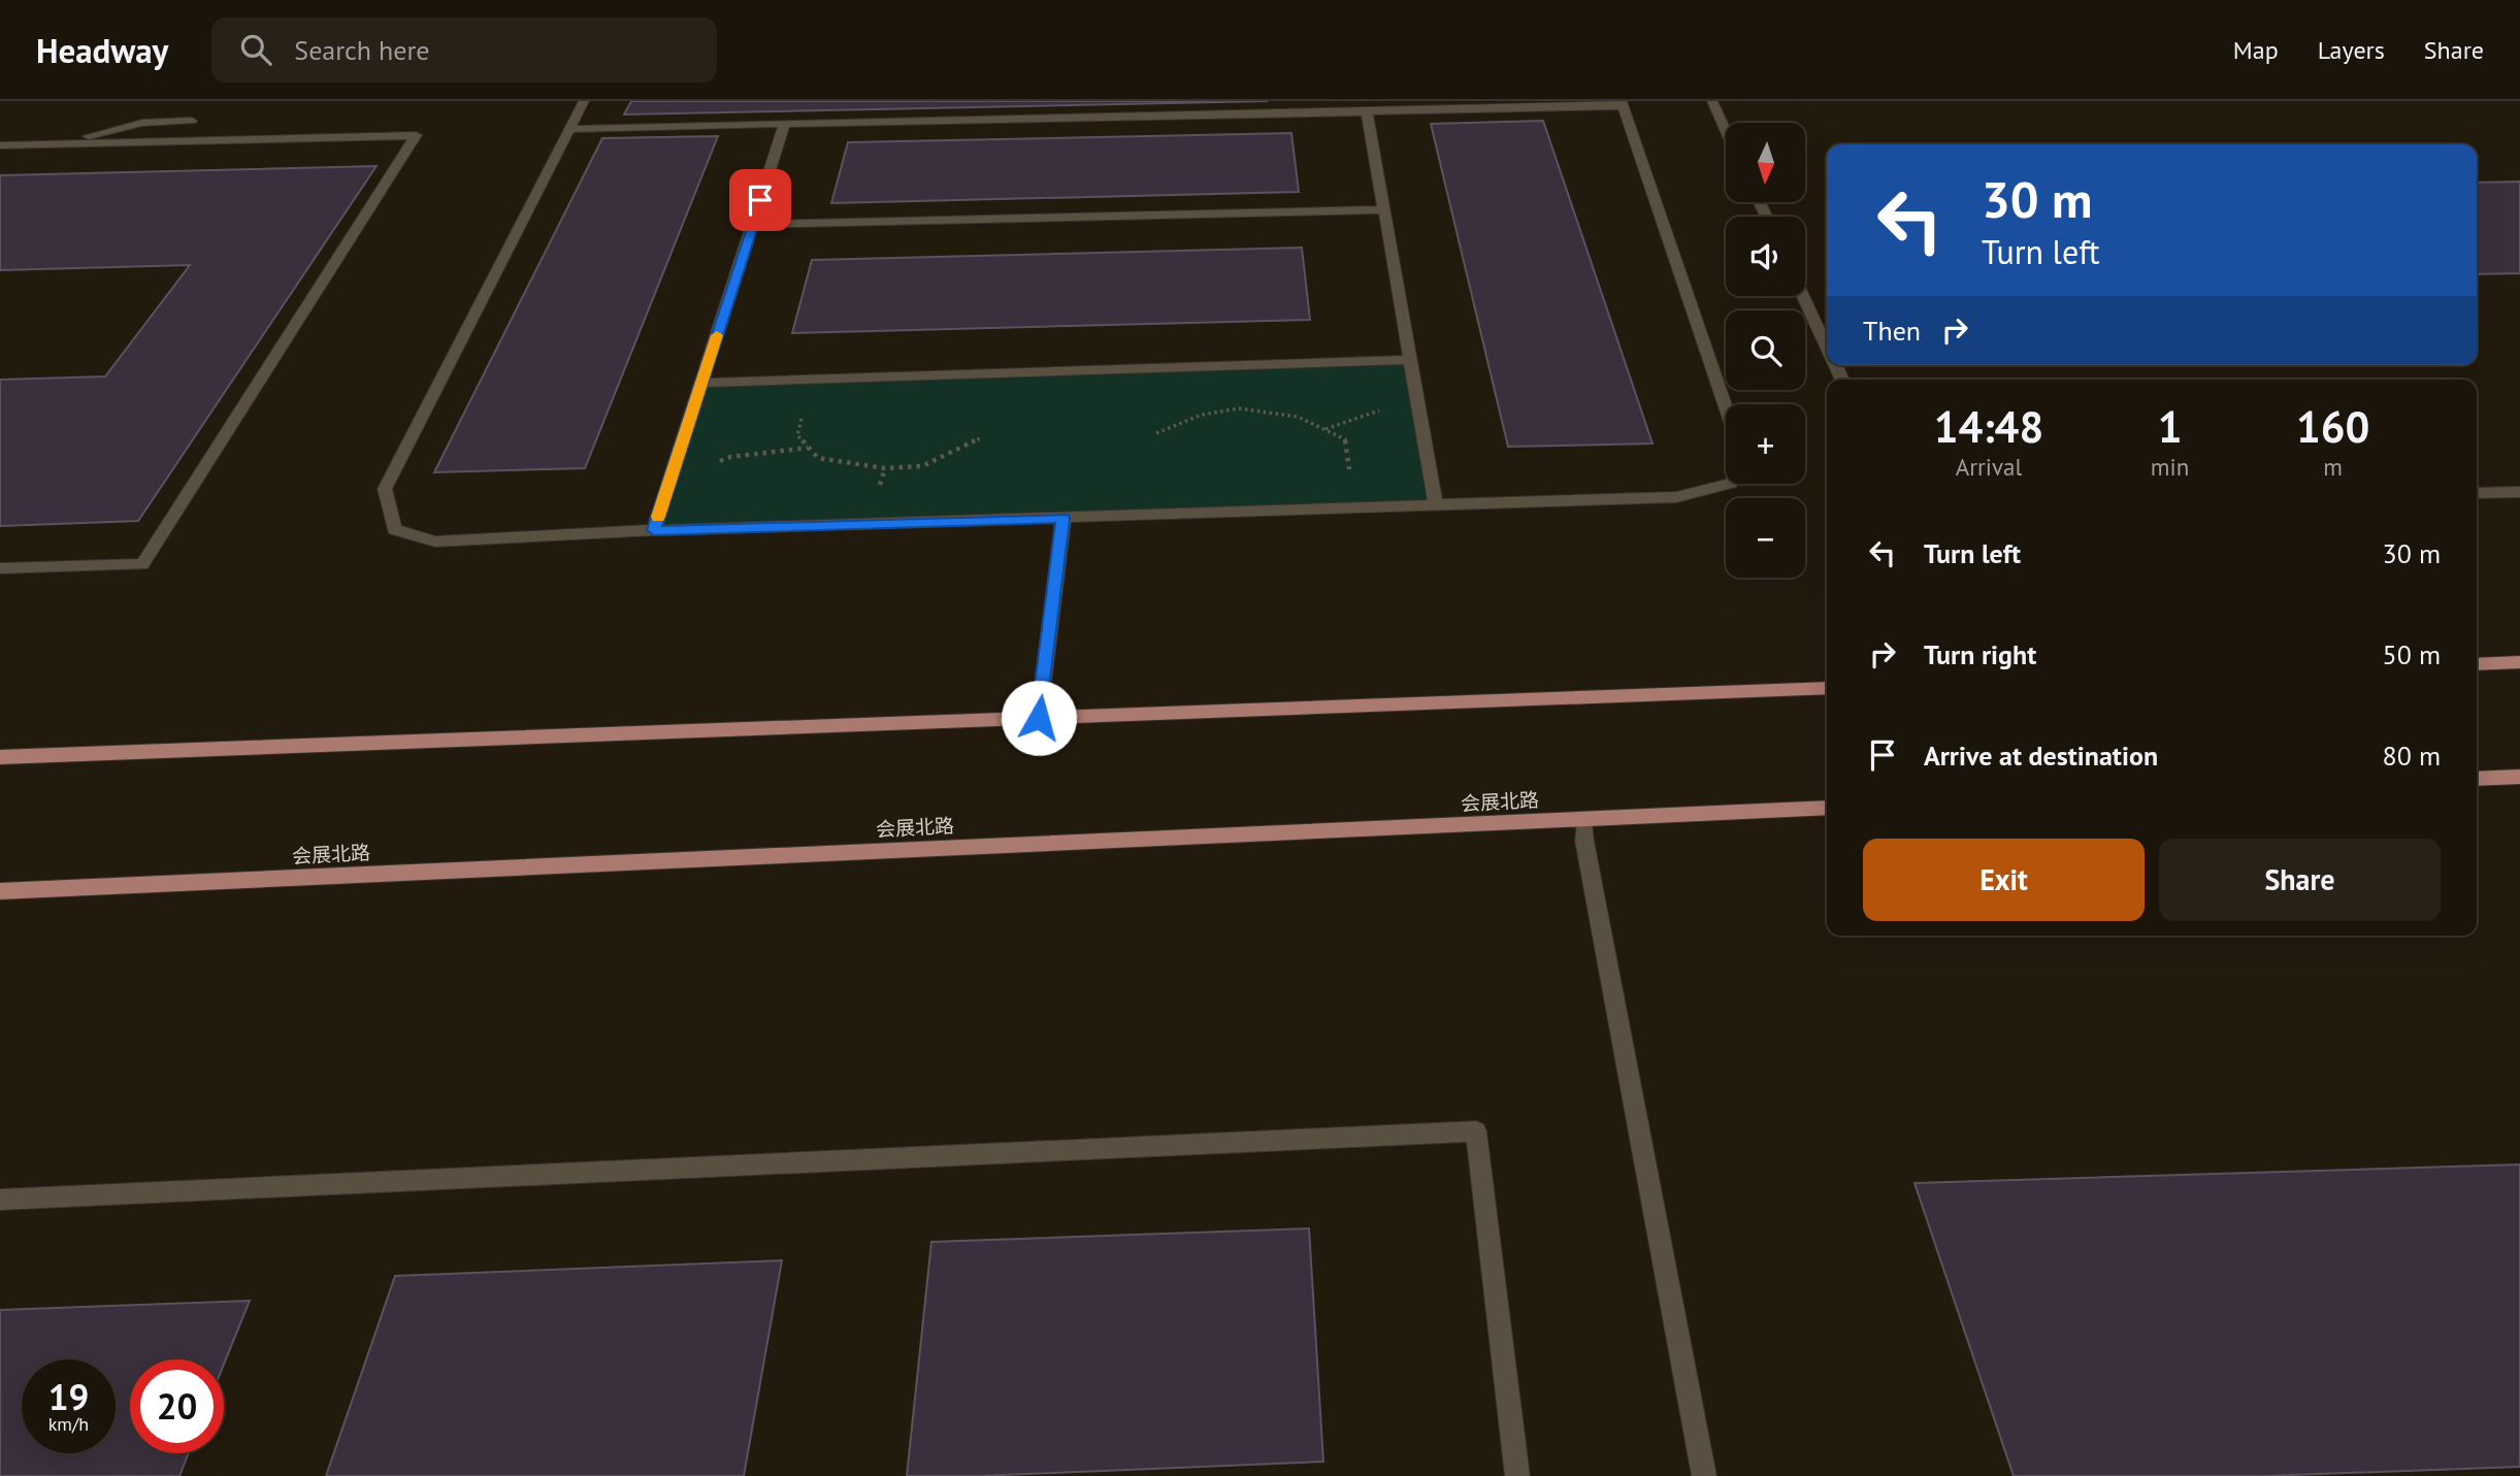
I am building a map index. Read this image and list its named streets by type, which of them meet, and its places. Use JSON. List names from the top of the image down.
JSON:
{
  "streets": {
    "main road": ["会展北路"]
  },
  "north": "bottom",
  "page": {
    "header": "Headway",
    "search": "Search here",
    "nav": ["Map", "Layers", "Share"],
    "map_buttons": ["+", "−"],
    "turn": ["30 m", "Turn left"],
    "then": "Then",
    "eta": [
      "14:48",
      "Arrival",
      "1",
      "min",
      "160",
      "m"
    ],
    "list": [
      {
        "name": "Turn left",
        "value": "30 m"
      },
      {
        "name": "Turn right",
        "value": "50 m"
      },
      {
        "name": "Arrive at destination",
        "value": "80 m"
      }
    ],
    "buttons": ["Exit", "Share"],
    "speed": "19 km/h",
    "limit": "20"
  }
}
